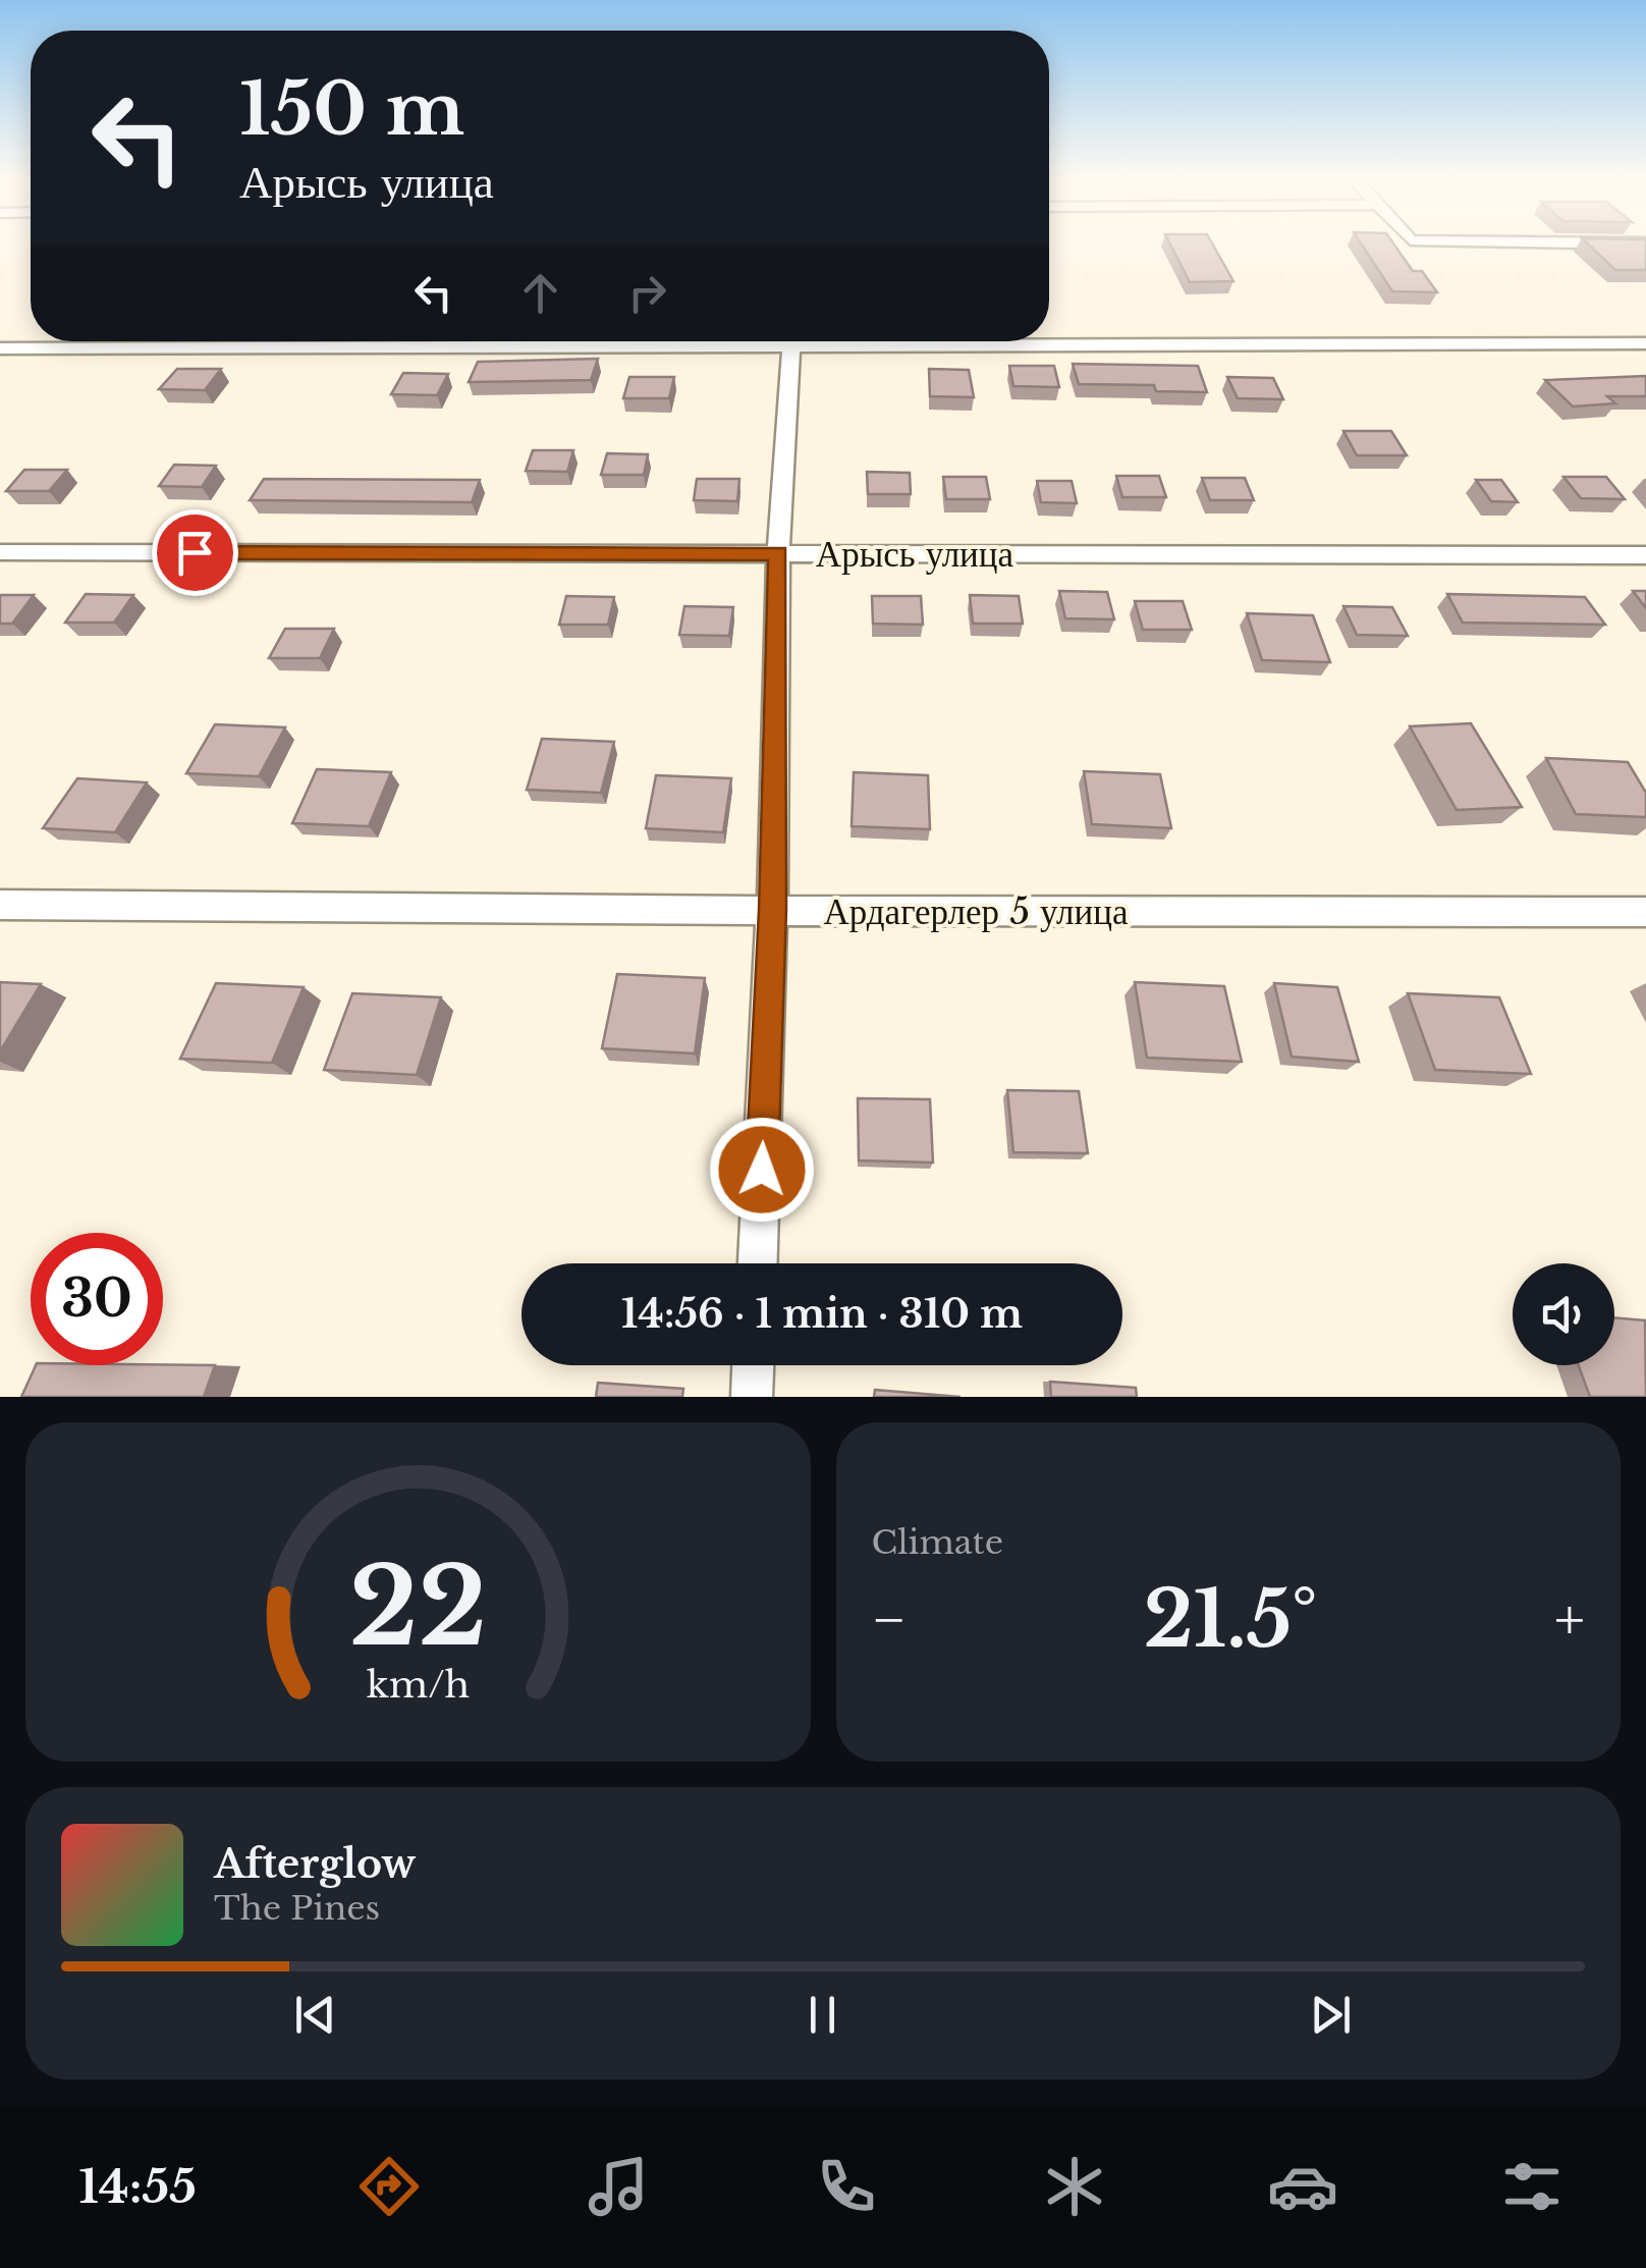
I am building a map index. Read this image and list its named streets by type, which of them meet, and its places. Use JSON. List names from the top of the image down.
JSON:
{
  "streets": {
    "street": ["Арысь улица", "Ардагерлер 5 улица"]
  },
  "page": {
    "turn": ["150 m", "Арысь улица"],
    "limit": "30",
    "trip": "14:56 · 1 min · 310 m",
    "tile": "Climate",
    "heat": ["−", "21.5°", "+"],
    "song": ["Afterglow", "The Pines"],
    "tabs": "14:55",
    "gauge": ["22", "km/h"]
  }
}
